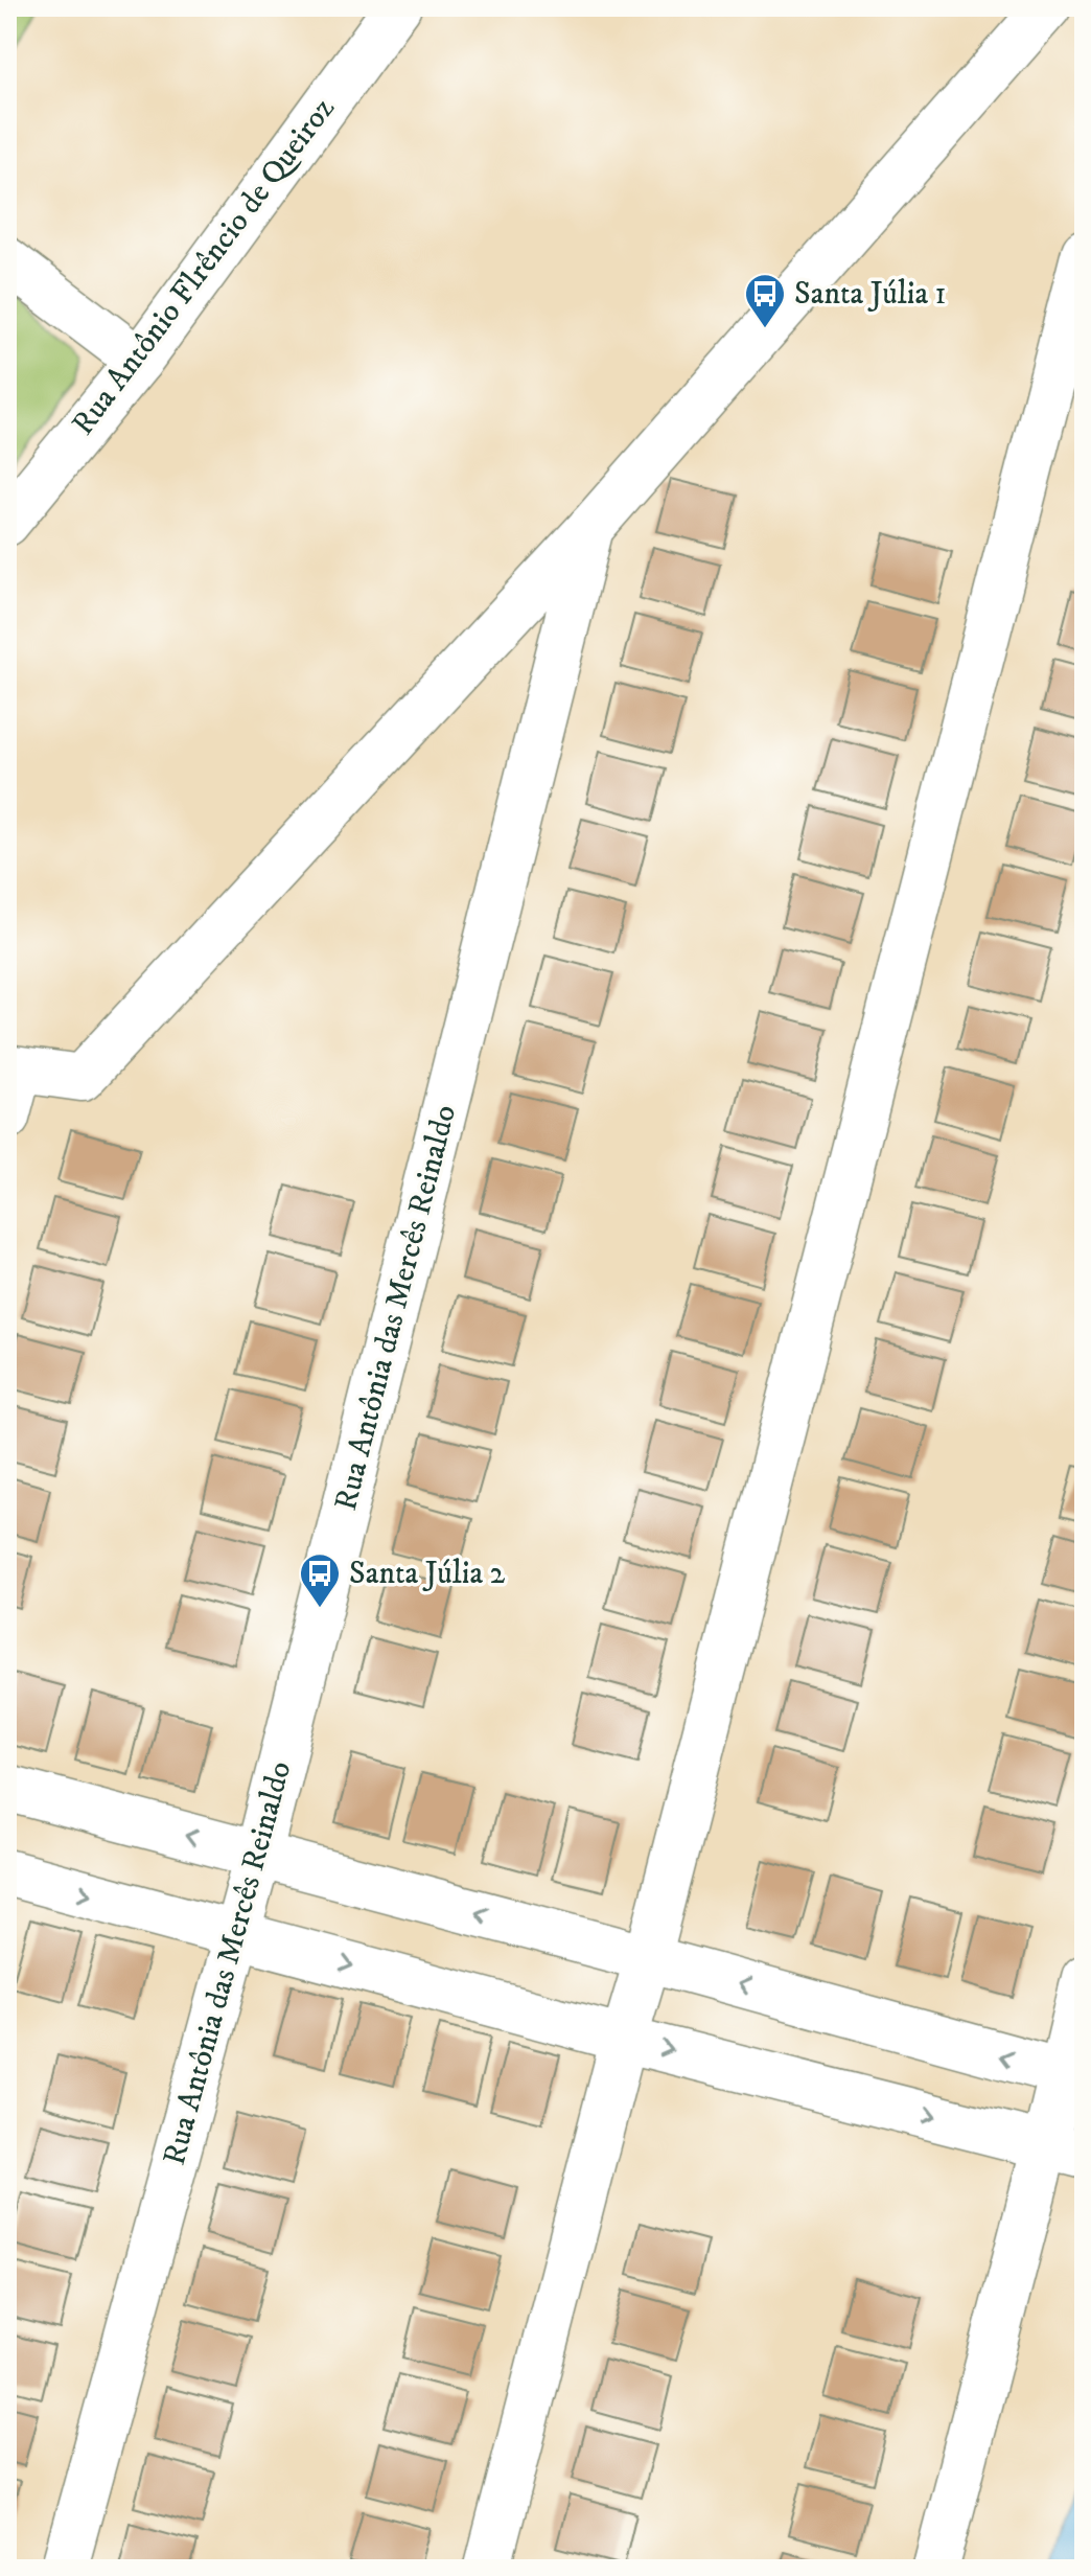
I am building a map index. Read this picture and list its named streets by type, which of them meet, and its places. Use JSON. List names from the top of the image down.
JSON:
{
  "streets": {
    "street": ["Rua Antônio Flrêncio de Queiroz", "Rua Antônia das Mercês Reinaldo"]
  },
  "places": {
    "bus stop": ["Santa Júlia 1", "Santa Júlia 2"]
  }
}
